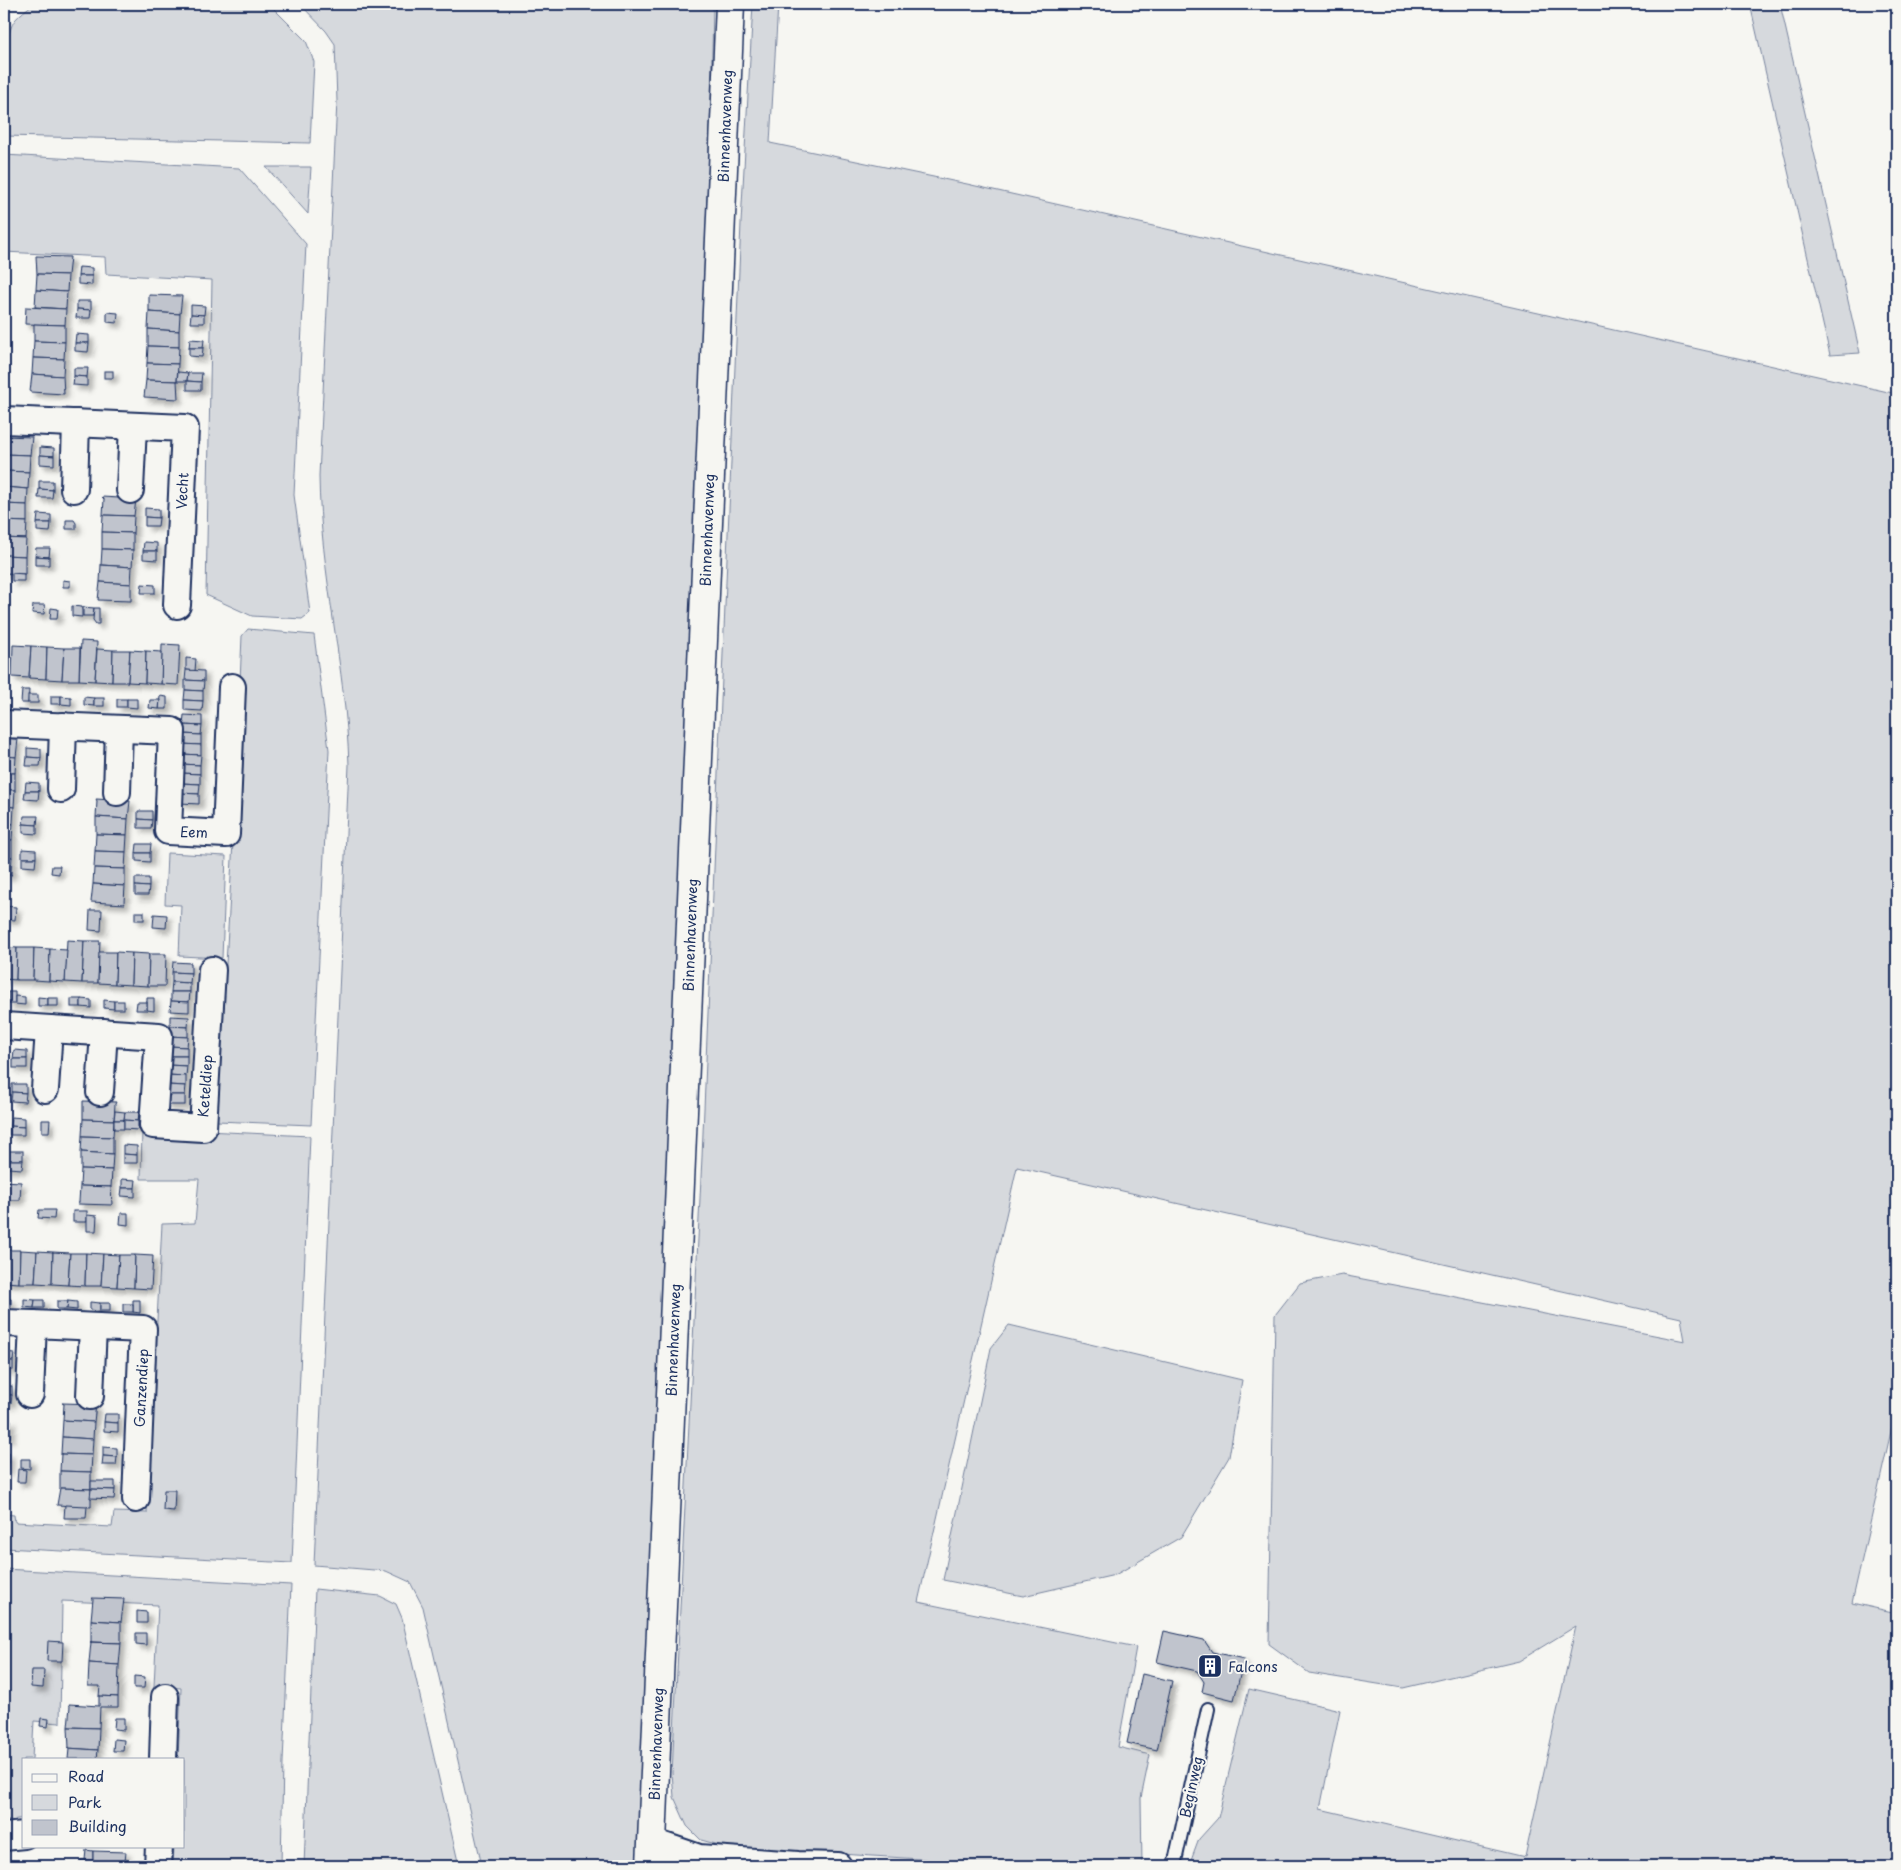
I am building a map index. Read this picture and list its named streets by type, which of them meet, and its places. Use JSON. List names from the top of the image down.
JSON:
{
  "streets": {
    "street": [
      "Binnenhavenweg",
      "Vecht",
      "Eem",
      "Keteldiep",
      "Ganzendiep"
    ],
    "lane": ["Beginweg"]
  },
  "places": {
    "building": ["Falcons"]
  },
  "legend": ["Road", "Park", "Building"]
}
